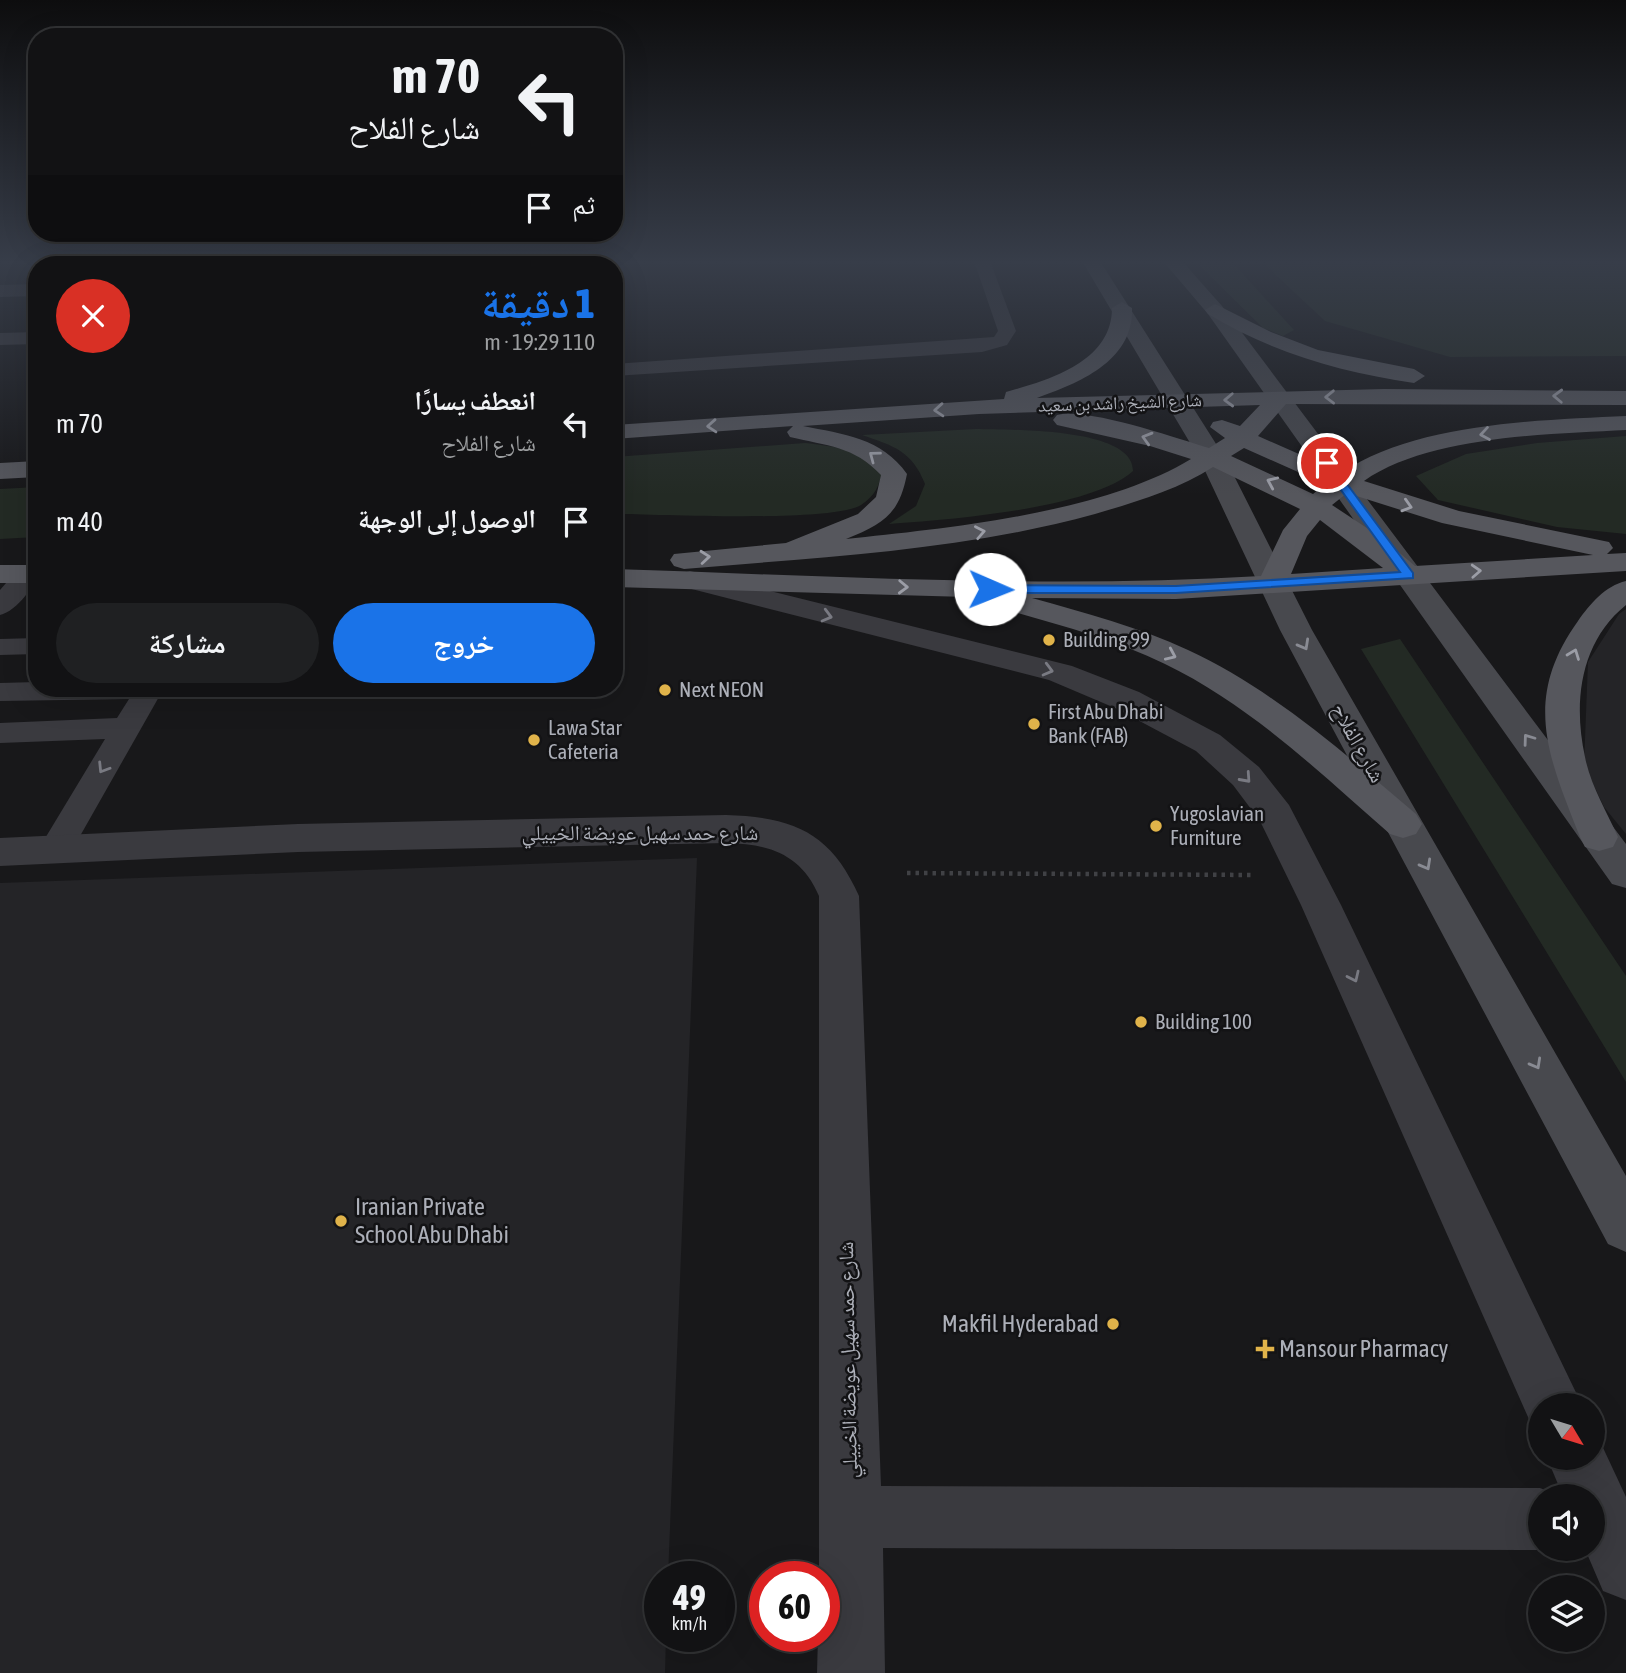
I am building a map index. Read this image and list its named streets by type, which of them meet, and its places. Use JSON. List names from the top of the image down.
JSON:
{
  "streets": {
    "main road": ["شارع الشيخ راشد بن سعيد", "شارع الفلاح"],
    "street": ["شارع حمد سهيل عويضة الخييلي"]
  },
  "crossings": [
    ["شارع الشيخ راشد بن سعيد", "شارع الفلاح"]
  ],
  "places": {
    "other": [
      "Building 99",
      "Next NEON",
      "First Abu Dhabi Bank (FAB)",
      "Lawa Star Cafeteria",
      "Yugoslavian Furniture",
      "Building 100",
      "Iranian Private School Abu Dhabi",
      "Makfil Hyderabad"
    ],
    "health": ["Mansour Pharmacy"]
  },
  "north": "bottom right",
  "page": {
    "turn": ["70 m", "شارع الفلاح"],
    "then": "ثم",
    "heading": ["1 دقيقة", "110 m · 19:29"],
    "list": [
      {
        "name": "انعطف يسارًا",
        "note": "شارع الفلاح",
        "value": "70 m"
      },
      {
        "name": "الوصول إلى الوجهة",
        "value": "40 m"
      }
    ],
    "buttons": ["خروج", "مشاركة"],
    "speed": "49 km/h",
    "limit": "60"
  }
}
